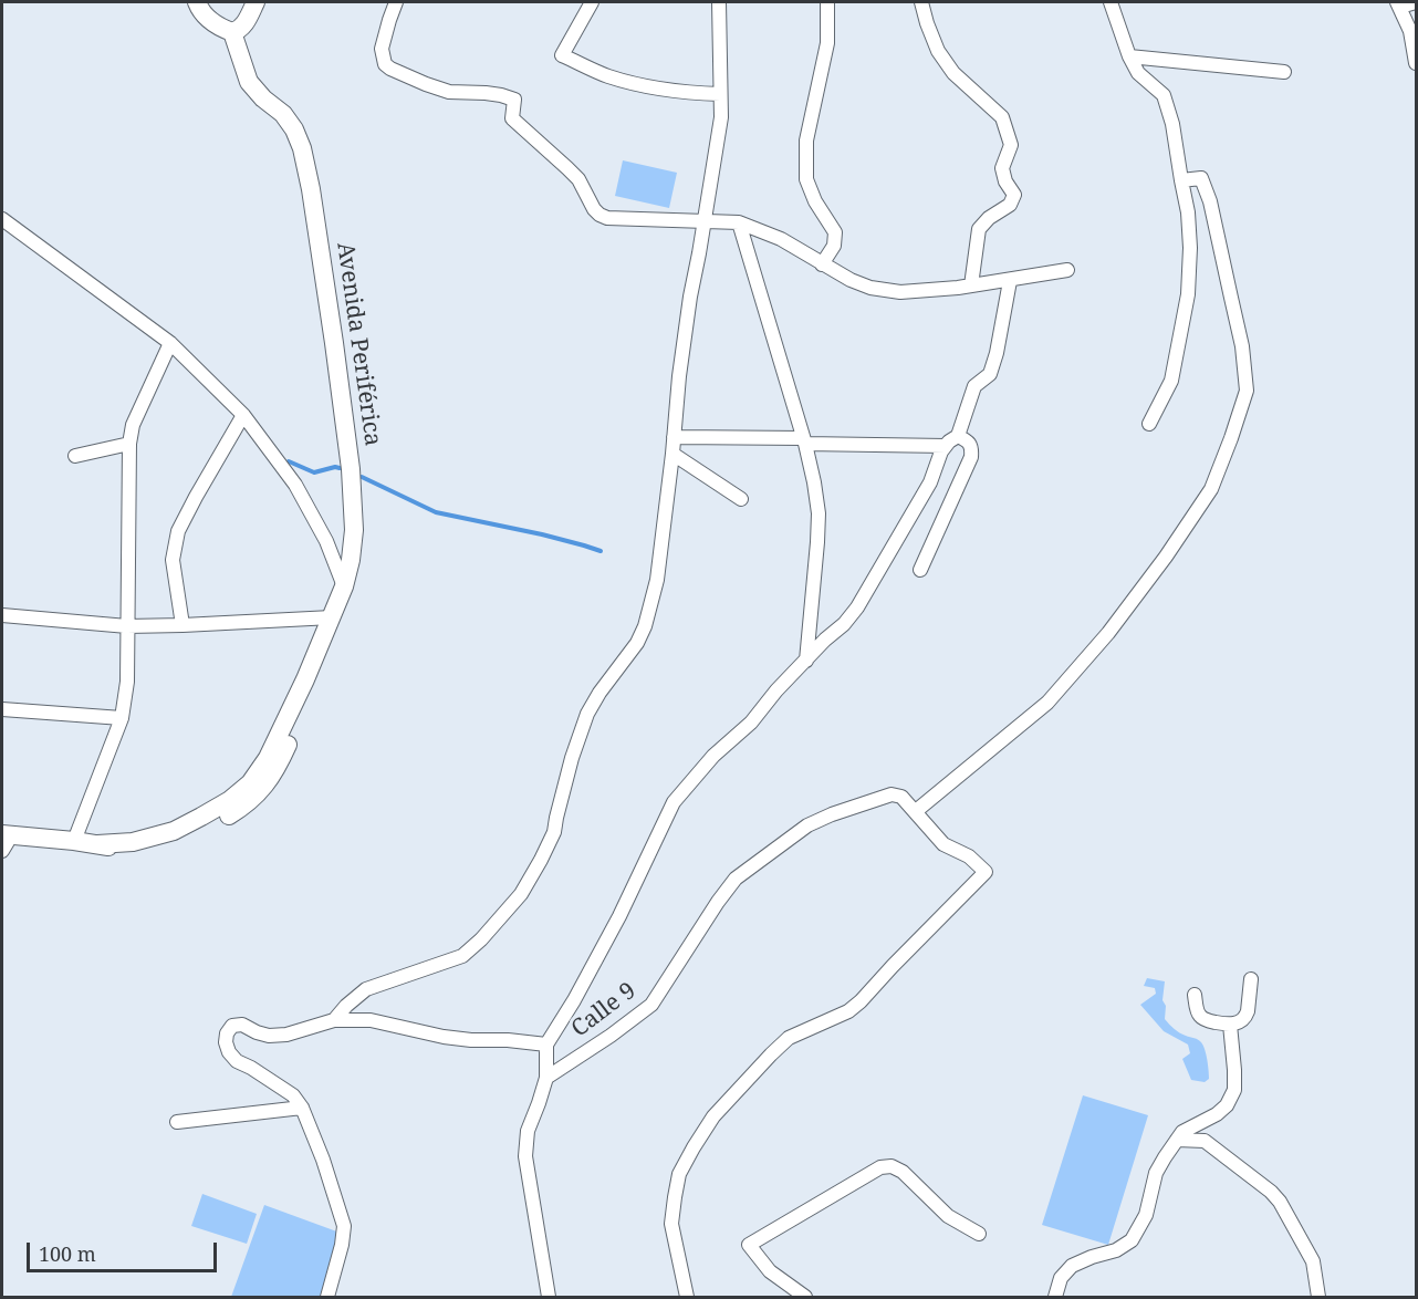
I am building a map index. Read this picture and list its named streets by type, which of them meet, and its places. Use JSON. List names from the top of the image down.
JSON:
{
  "streets": {
    "main road": ["Avenida Periférica"],
    "street": ["Calle 9"]
  },
  "scale_bar": "100 m"
}
